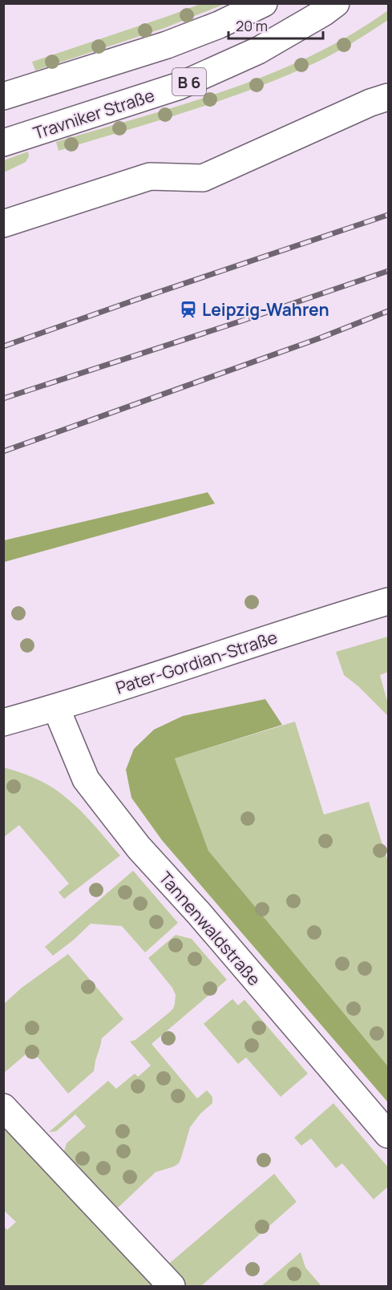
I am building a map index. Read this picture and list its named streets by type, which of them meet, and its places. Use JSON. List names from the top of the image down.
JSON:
{
  "streets": {
    "street": [
      "B 6",
      "Travniker Straße",
      "Pater-Gordian-Straße",
      "Tannenwaldstraße"
    ]
  },
  "crossings": [
    ["Pater-Gordian-Straße", "Tannenwaldstraße"]
  ],
  "places": {
    "station": ["Leipzig-Wahren"]
  },
  "scale_bar": "20 m"
}
